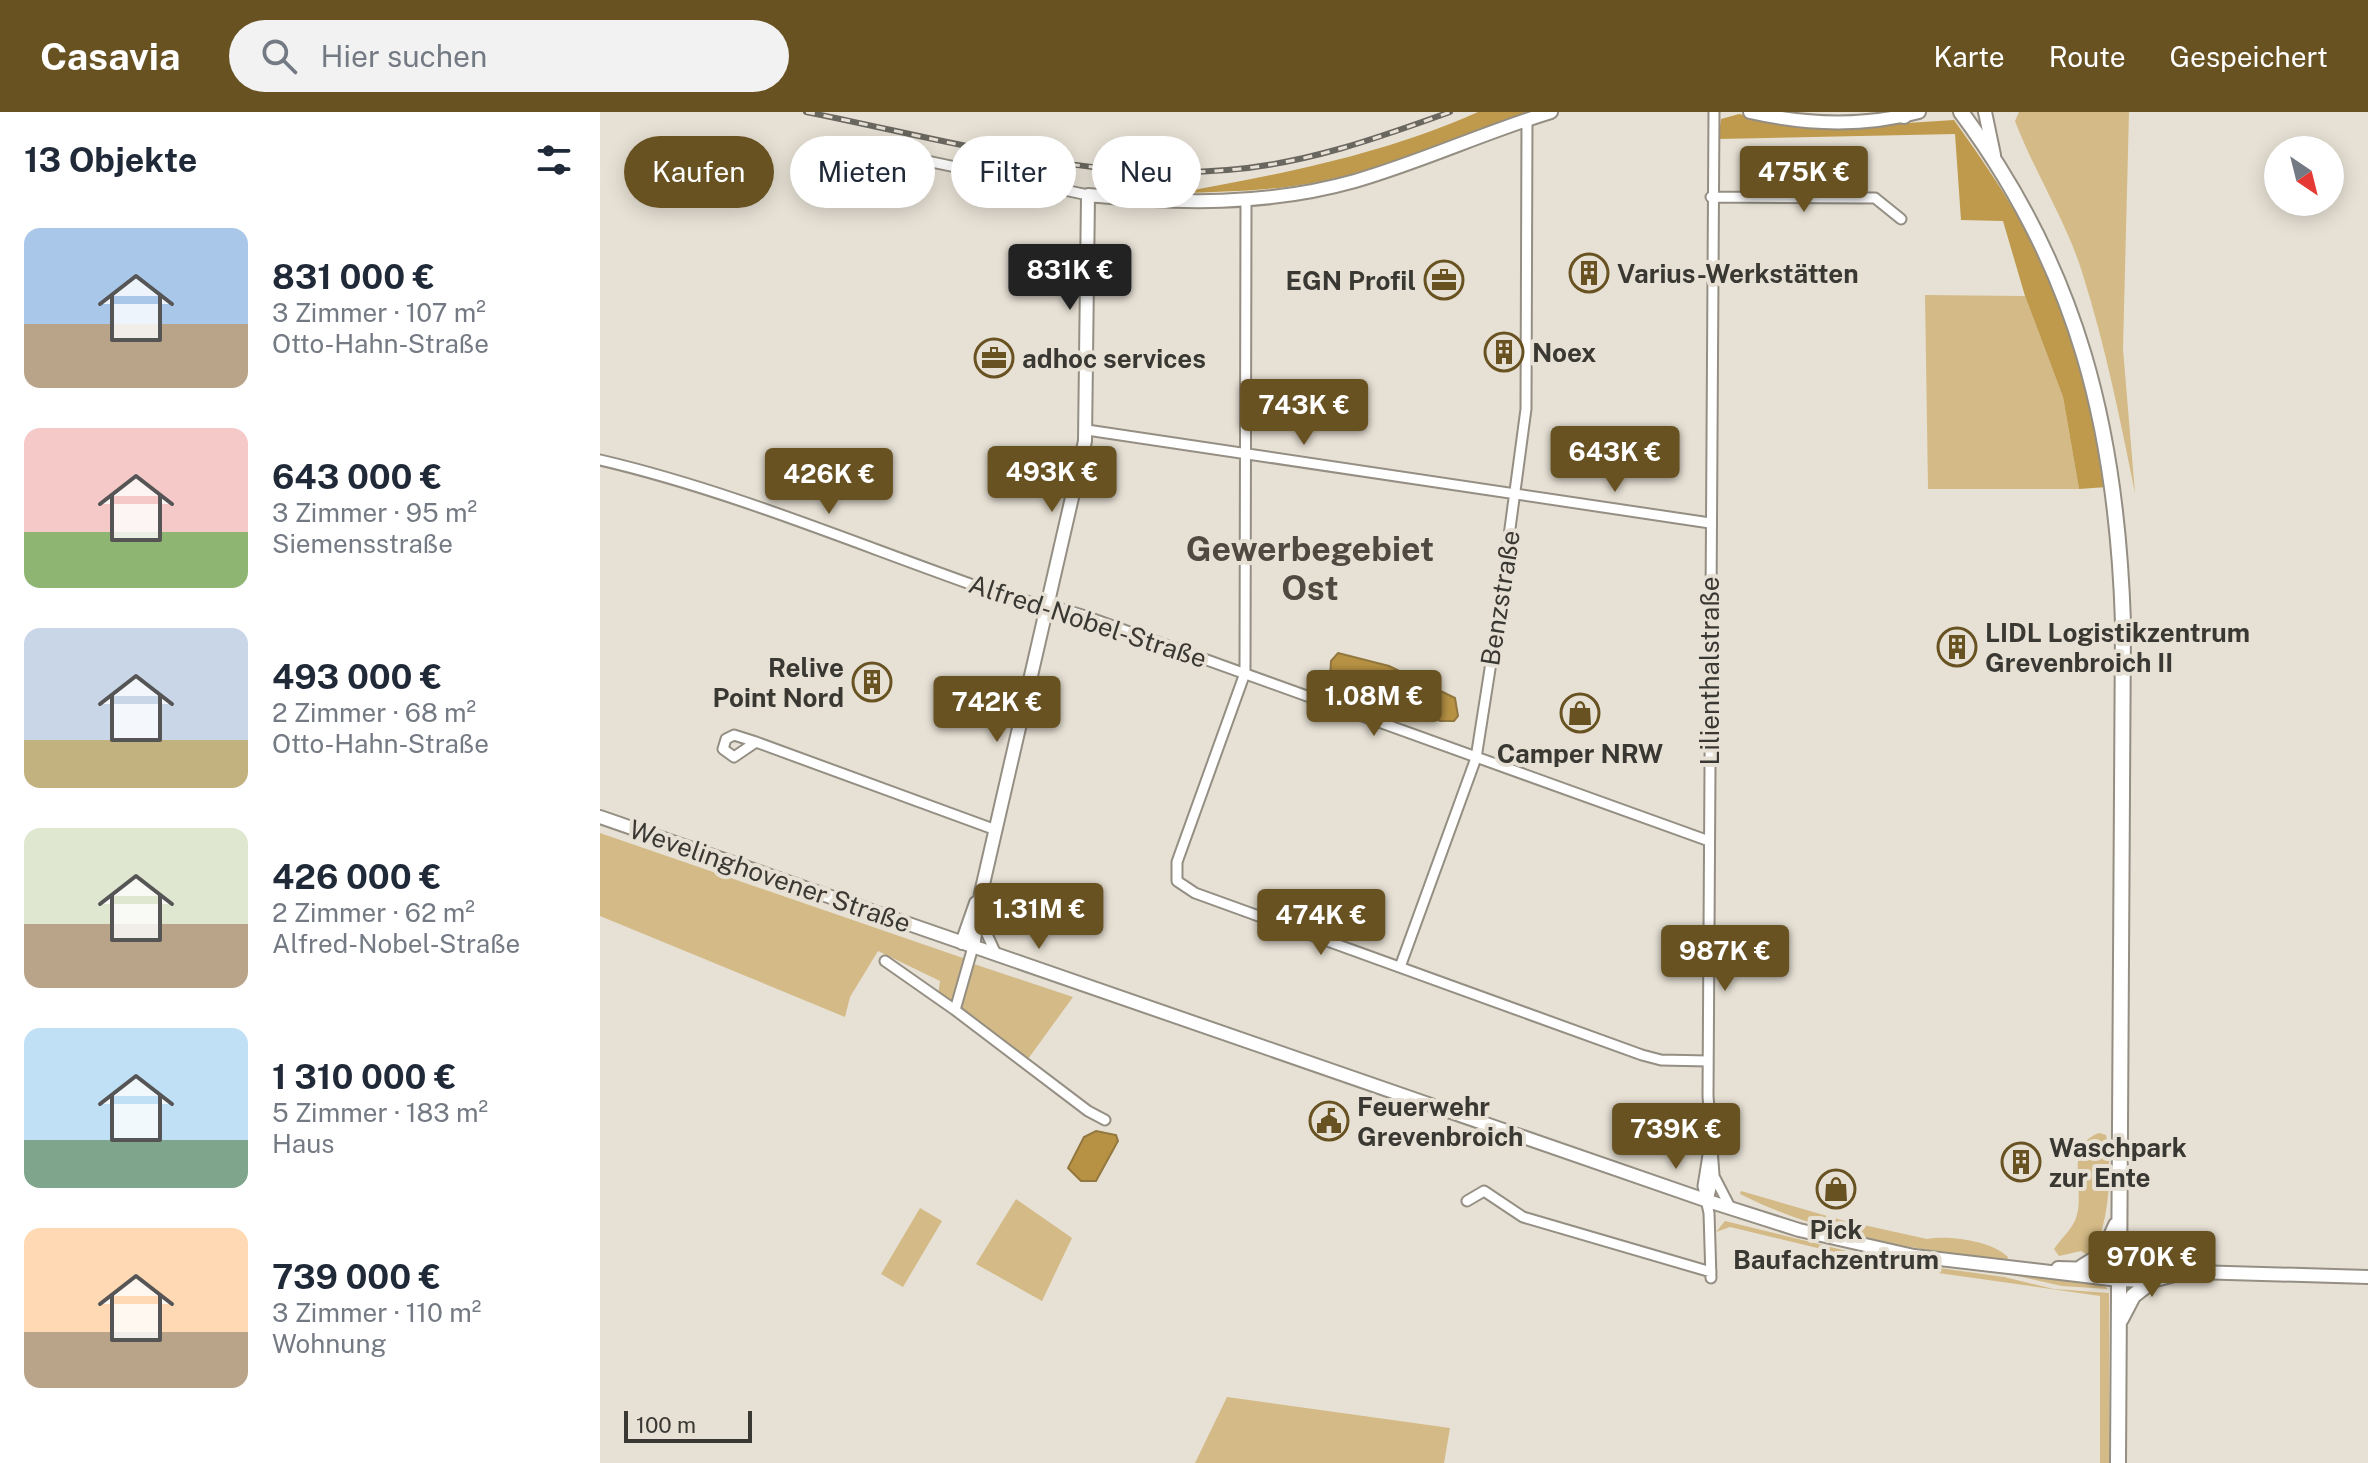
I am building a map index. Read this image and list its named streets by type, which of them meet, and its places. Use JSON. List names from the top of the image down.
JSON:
{
  "streets": {
    "street": [
      "Benzstraße",
      "Alfred-Nobel-Straße",
      "Lilienthalstraße",
      "Wevelinghovener Straße"
    ]
  },
  "crossings": [
    ["Benzstraße", "Alfred-Nobel-Straße"],
    ["Alfred-Nobel-Straße", "Lilienthalstraße"],
    ["Lilienthalstraße", "Wevelinghovener Straße"]
  ],
  "districts": ["Gewerbegebiet Ost"],
  "places": {
    "building": [
      "Varius-Werkstätten",
      "Noex",
      "LIDL Logistikzentrum Grevenbroich II",
      "Relive Point Nord",
      "Waschpark zur Ente"
    ],
    "office": ["EGN Profil", "adhoc services"],
    "shop": ["Camper NRW", "Pick Baufachzentrum"],
    "public building": ["Feuerwehr Grevenbroich"]
  },
  "scale_bar": "100 m",
  "north": "bottom right",
  "page": {
    "header": "Casavia",
    "search": "Hier suchen",
    "nav": ["Karte", "Route", "Gespeichert"],
    "heading": "13 Objekte",
    "chip": [
      "Kaufen",
      "Mieten",
      "Filter",
      "Neu"
    ],
    "price": [
      "475K €",
      "831K €",
      "743K €",
      "643K €",
      "493K €",
      "426K €",
      "1.08M €",
      "742K €",
      "1.31M €",
      "474K €",
      "987K €",
      "739K €",
      "970K €"
    ],
    "list": [
      {
        "name": "831 000 €",
        "note": "3 Zimmer · 107 m² · Otto-Hahn-Straße"
      },
      {
        "name": "643 000 €",
        "note": "3 Zimmer · 95 m² · Siemensstraße"
      },
      {
        "name": "493 000 €",
        "note": "2 Zimmer · 68 m² · Otto-Hahn-Straße"
      },
      {
        "name": "426 000 €",
        "note": "2 Zimmer · 62 m² · Alfred-Nobel-Straße"
      },
      {
        "name": "1 310 000 €",
        "note": "5 Zimmer · 183 m² · Haus"
      },
      {
        "name": "739 000 €",
        "note": "3 Zimmer · 110 m² · Wohnung"
      }
    ],
    "scale": "100 m"
  }
}
